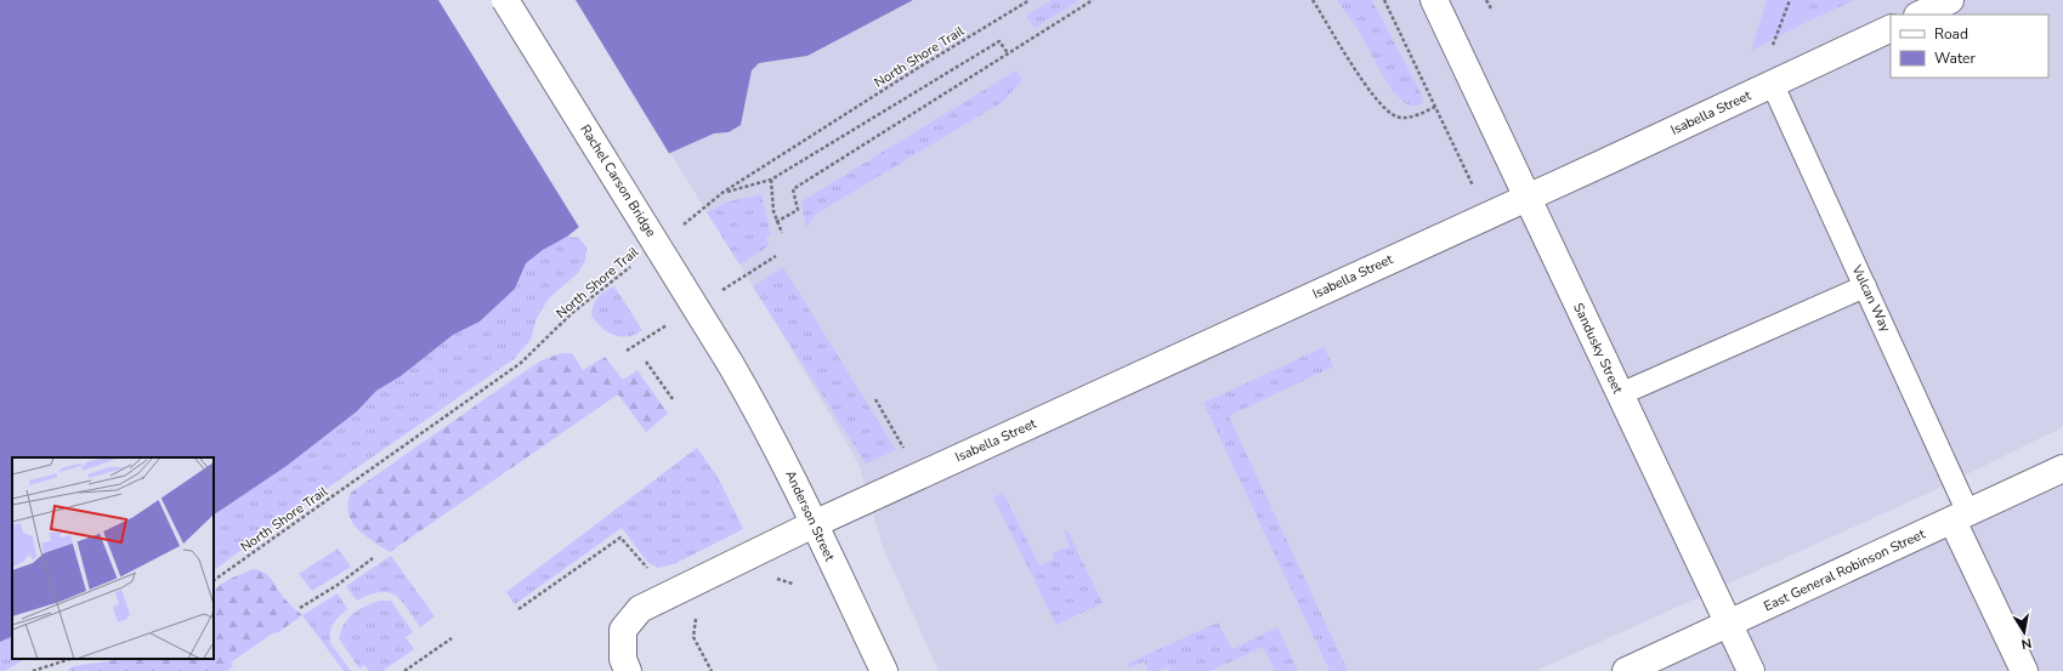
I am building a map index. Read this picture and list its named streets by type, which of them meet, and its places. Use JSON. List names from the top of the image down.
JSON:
{
  "streets": {
    "street": [
      "Isabella Street",
      "Rachel Carson Bridge",
      "Vulcan Way",
      "Sandusky Street",
      "Anderson Street",
      "East General Robinson Street"
    ],
    "path": ["North Shore Trail"]
  },
  "crossings": [
    ["Isabella Street", "Vulcan Way"],
    ["Isabella Street", "Sandusky Street"],
    ["Isabella Street", "Anderson Street"],
    ["Rachel Carson Bridge", "Anderson Street"],
    ["Vulcan Way", "East General Robinson Street"],
    ["Sandusky Street", "East General Robinson Street"]
  ],
  "legend": ["Road", "Water"],
  "north": "bottom"
}
